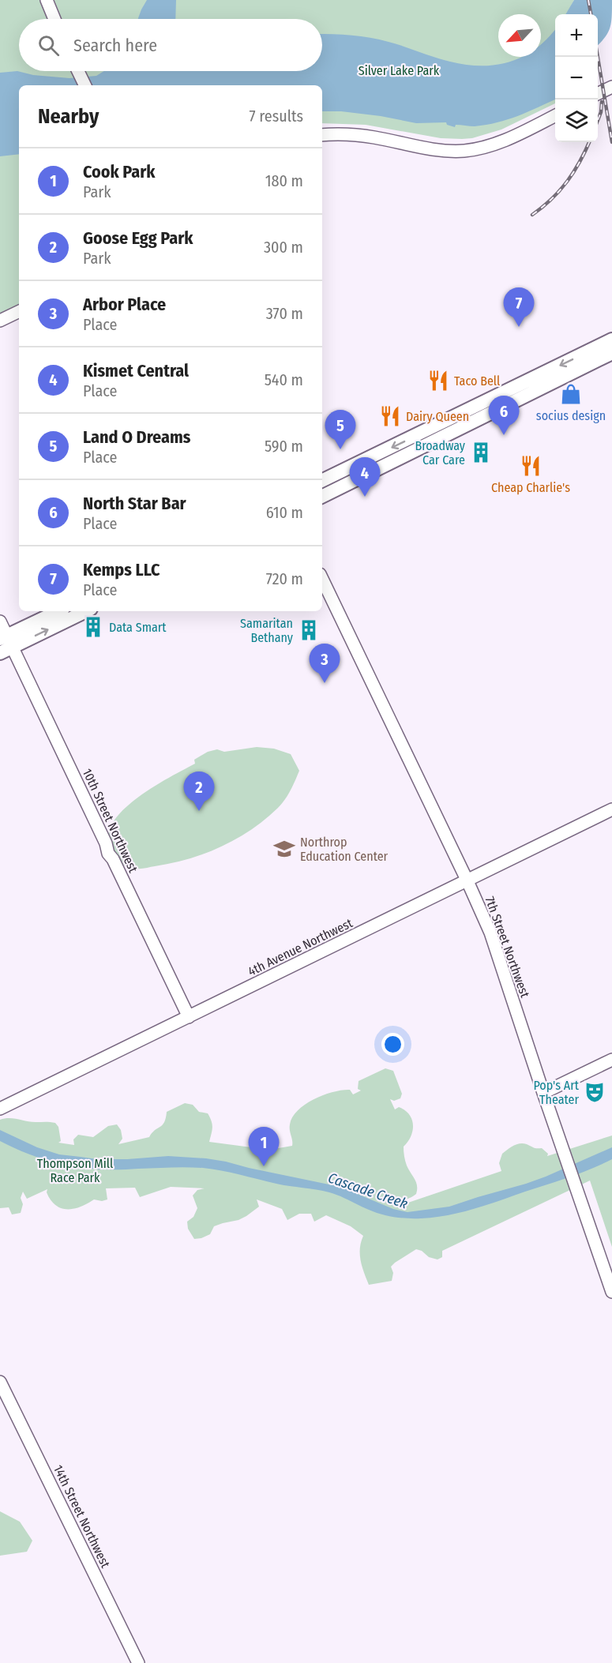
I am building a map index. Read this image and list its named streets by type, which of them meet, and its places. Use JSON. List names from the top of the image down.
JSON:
{
  "streets": {
    "main road": [
      "10th Street Northwest",
      "4th Avenue Northwest",
      "7th Street Northwest",
      "14th Street Northwest"
    ]
  },
  "crossings": [
    ["10th Street Northwest", "4th Avenue Northwest"],
    ["4th Avenue Northwest", "7th Street Northwest"]
  ],
  "water": ["Cascade Creek"],
  "parks": ["Silver Lake Park", "Thompson Mill Race Park"],
  "places": {
    "restaurant": ["Taco Bell", "Dairy Queen", "Cheap Charlie's"],
    "shop": ["socius design"],
    "building": ["Broadway Car Care", "Data Smart", "Samaritan Bethany"],
    "school or university": ["Northrop Education Center"],
    "theatre": ["Pop's Art Theater"]
  },
  "north": "bottom left",
  "page": {
    "map_buttons": ["+", "−"],
    "search": "Search here",
    "heading": ["Nearby", "7 results"],
    "list": [
      {
        "mark": "1",
        "name": "Cook Park",
        "note": "Park",
        "value": "180 m"
      },
      {
        "mark": "2",
        "name": "Goose Egg Park",
        "note": "Park",
        "value": "300 m"
      },
      {
        "mark": "3",
        "name": "Arbor Place",
        "note": "Place",
        "value": "370 m"
      },
      {
        "mark": "4",
        "name": "Kismet Central",
        "note": "Place",
        "value": "540 m"
      },
      {
        "mark": "5",
        "name": "Land O Dreams",
        "note": "Place",
        "value": "590 m"
      },
      {
        "mark": "6",
        "name": "North Star Bar",
        "note": "Place",
        "value": "610 m"
      },
      {
        "mark": "7",
        "name": "Kemps LLC",
        "note": "Place",
        "value": "720 m"
      }
    ],
    "pins": [
      "7",
      "6",
      "5",
      "4",
      "3",
      "2",
      "1"
    ]
  }
}
